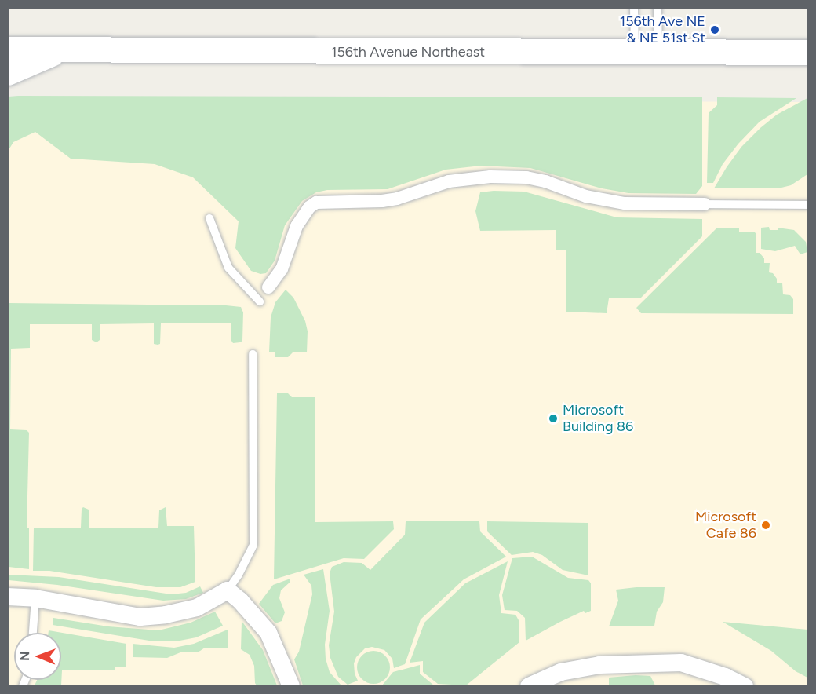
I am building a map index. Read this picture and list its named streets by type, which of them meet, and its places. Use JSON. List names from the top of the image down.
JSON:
{
  "streets": {
    "main road": ["156th Avenue Northeast"]
  },
  "places": ["156th Ave NE & NE 51st St", "Microsoft Building 86", "Microsoft Cafe 86"],
  "north": "left"
}
